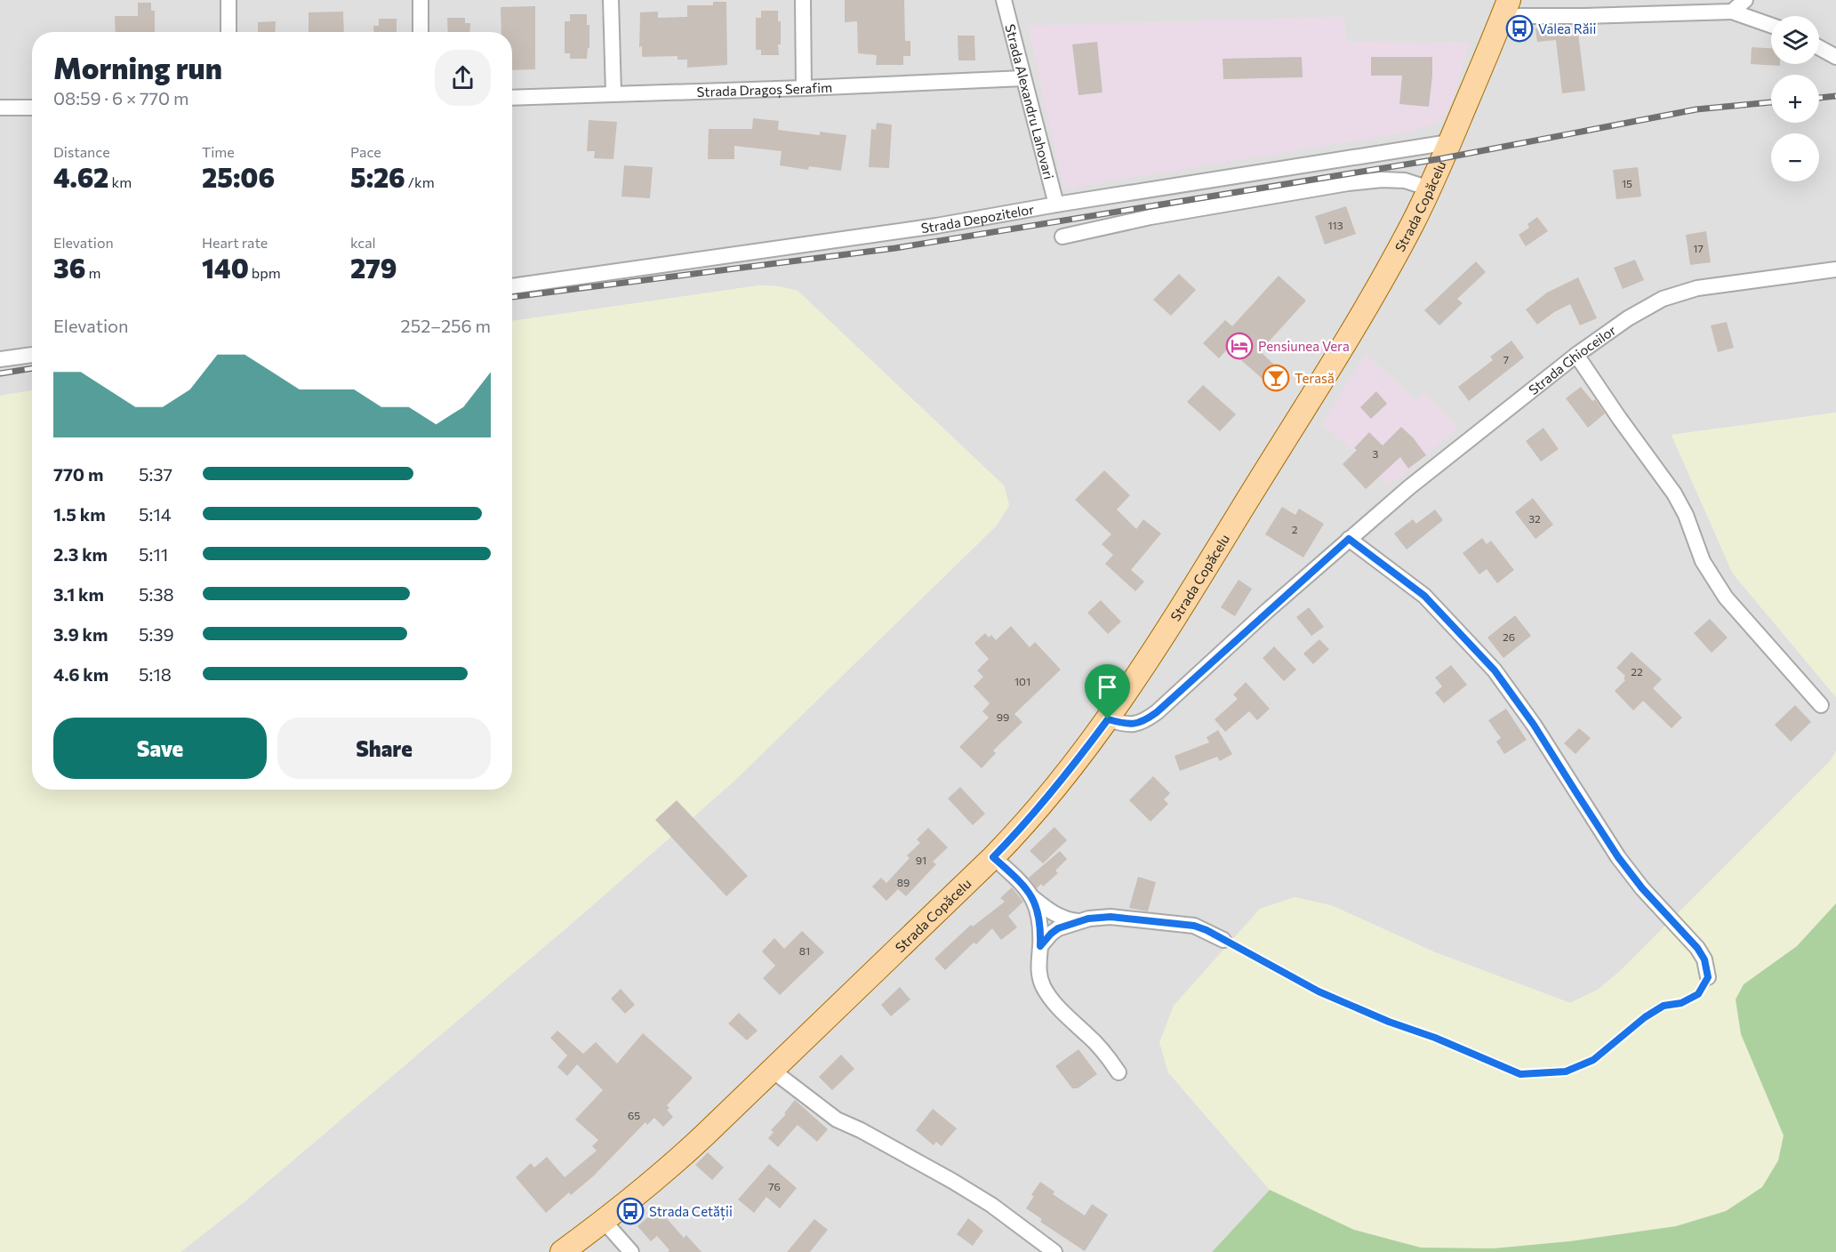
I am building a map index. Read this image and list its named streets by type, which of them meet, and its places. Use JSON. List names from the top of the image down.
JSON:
{
  "streets": {
    "main road": ["Strada Copăcelu"],
    "street": [
      "Strada Dragoș Serafim",
      "Strada Alexandru Lahovari",
      "Strada Depozitelor",
      "Strada Ghioceilor"
    ]
  },
  "crossings": [
    ["Strada Dragoș Serafim", "Strada Alexandru Lahovari"],
    ["Strada Alexandru Lahovari", "Strada Depozitelor"],
    ["Strada Copăcelu", "Strada Depozitelor"],
    ["Strada Copăcelu", "Strada Ghioceilor"]
  ],
  "places": {
    "bus stop": ["Valea Răii", "Strada Cetății"],
    "hotel": ["Pensiunea Vera"],
    "bar": ["Terasă"]
  },
  "house_numbers": [
    "15",
    "113",
    "17",
    "7",
    "3",
    "32",
    "2",
    "26",
    "22",
    "101",
    "99",
    "91",
    "89",
    "81",
    "65",
    "76"
  ],
  "page": {
    "map_buttons": ["+", "−"],
    "heading": ["Morning run", "08:59 · 6 × 770 m"],
    "stats": [
      ["Distance", "4.62 km"],
      ["Time", "25:06"],
      ["Pace", "5:26 /km"],
      ["Elevation", "36 m"],
      ["Heart rate", "140 bpm"],
      ["kcal", "279"]
    ],
    "chart": ["Elevation", "252–256 m"],
    "list": [
      {
        "name": "770 m",
        "note": "5:37"
      },
      {
        "name": "1.5 km",
        "note": "5:14"
      },
      {
        "name": "2.3 km",
        "note": "5:11"
      },
      {
        "name": "3.1 km",
        "note": "5:38"
      },
      {
        "name": "3.9 km",
        "note": "5:39"
      },
      {
        "name": "4.6 km",
        "note": "5:18"
      }
    ],
    "buttons": ["Save", "Share"]
  }
}
